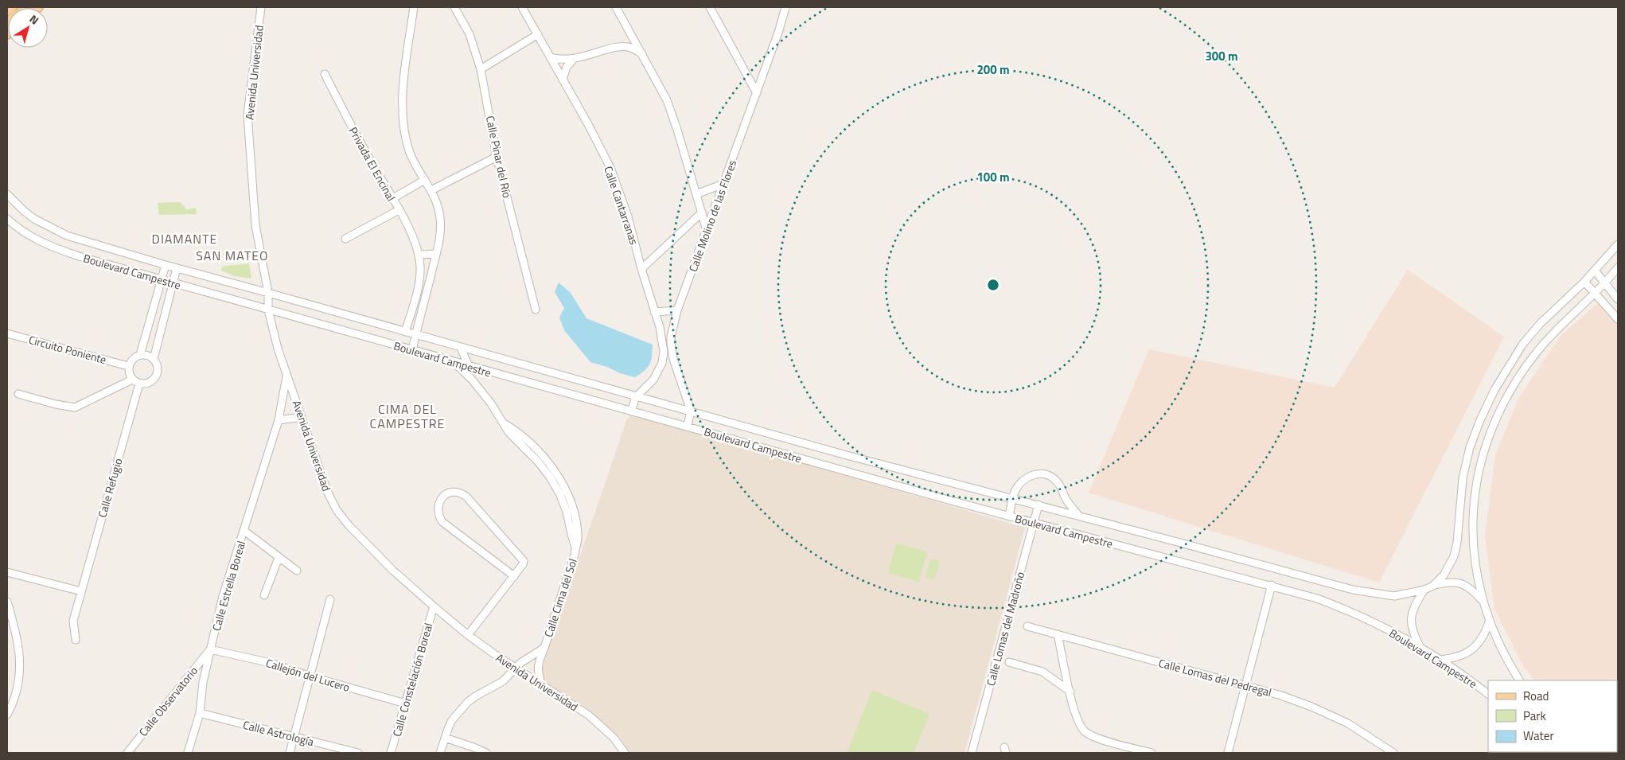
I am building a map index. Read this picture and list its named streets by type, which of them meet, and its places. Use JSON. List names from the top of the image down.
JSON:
{
  "streets": {
    "street": [
      "Avenida Universidad",
      "Calle Pinar del Río",
      "Privada El Encinal",
      "Calle Cantarranas",
      "Calle Molino de las Flores",
      "Boulevard Campestre",
      "Circuito Poniente",
      "Calle Refugio",
      "Calle Estrella Boreal",
      "Calle Cima del Sol",
      "Calle Lomas del Madroño",
      "Callejón del Lucero",
      "Calle Lomas del Pedregal",
      "Calle Constelación Boreal",
      "Calle Observatorio",
      "Calle Astrología"
    ]
  },
  "crossings": [
    ["Avenida Universidad", "Boulevard Campestre"],
    ["Avenida Universidad", "Calle Estrella Boreal"],
    ["Avenida Universidad", "Calle Cima del Sol"],
    ["Avenida Universidad", "Calle Constelación Boreal"],
    ["Privada El Encinal", "Boulevard Campestre"],
    ["Calle Cantarranas", "Boulevard Campestre"],
    ["Calle Molino de las Flores", "Boulevard Campestre"],
    ["Boulevard Campestre", "Calle Cima del Sol"],
    ["Boulevard Campestre", "Calle Lomas del Madroño"],
    ["Circuito Poniente", "Calle Refugio"],
    ["Calle Estrella Boreal", "Callejón del Lucero"],
    ["Calle Estrella Boreal", "Calle Observatorio"],
    ["Calle Estrella Boreal", "Calle Astrología"],
    ["Callejón del Lucero", "Calle Constelación Boreal"],
    ["Callejón del Lucero", "Calle Observatorio"]
  ],
  "districts": ["DIAMANTE", "SAN MATEO", "CIMA DEL CAMPESTRE"],
  "legend": ["Road", "Park", "Water"],
  "north": "top right",
  "rings": ["300 m", "200 m", "100 m"]
}
